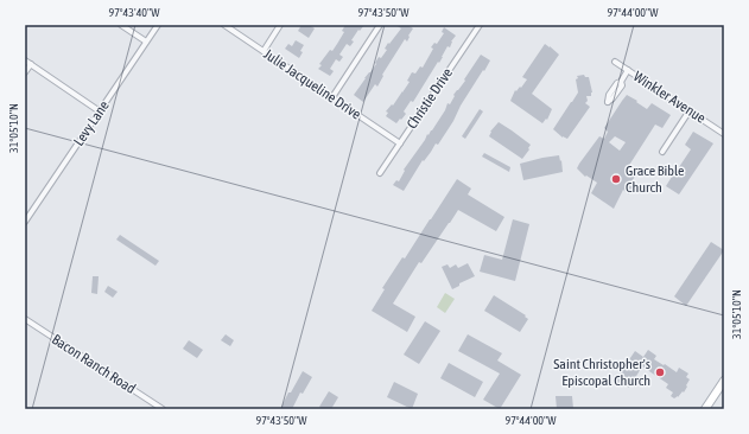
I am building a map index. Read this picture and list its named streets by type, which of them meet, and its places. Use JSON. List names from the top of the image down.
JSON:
{
  "streets": {
    "street": [
      "Julie Jacqueline Drive",
      "Winkler Avenue",
      "Christie Drive",
      "Levy Lane",
      "Bacon Ranch Road"
    ]
  },
  "crossings": [
    ["Julie Jacqueline Drive", "Christie Drive"]
  ],
  "places": ["Grace Bible Church", "Saint Christopher's Episcopal Church"],
  "coordinates": [
    "97°43'40\"W",
    "97°43'50\"W",
    "97°44'00\"W",
    "31°05'10\"N"
  ]
}
